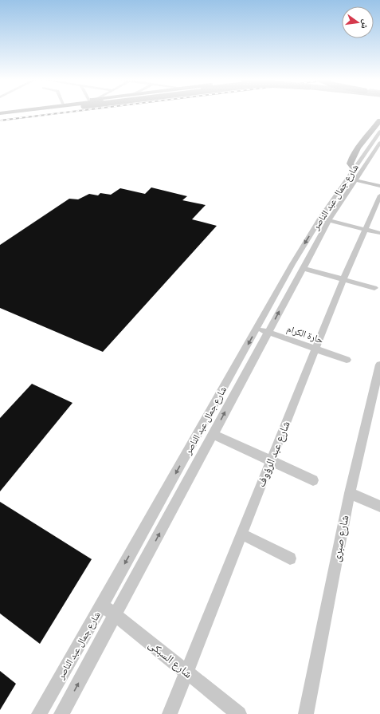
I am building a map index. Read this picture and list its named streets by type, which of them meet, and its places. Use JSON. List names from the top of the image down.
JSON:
{
  "streets": {
    "street": [
      "شارع جمال عبد الناصر",
      "حارة الكرام",
      "شارع عبد الرؤوف",
      "شارع صبرى",
      "شارع السبكى"
    ]
  },
  "crossings": [
    ["شارع جمال عبد الناصر", "حارة الكرام"],
    ["شارع جمال عبد الناصر", "شارع السبكى"],
    ["حارة الكرام", "شارع عبد الرؤوف"],
    ["شارع عبد الرؤوف", "شارع السبكى"]
  ],
  "north": "right"
}
